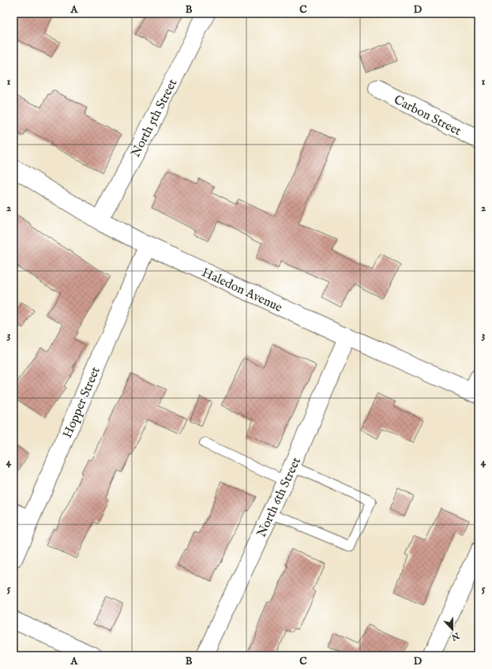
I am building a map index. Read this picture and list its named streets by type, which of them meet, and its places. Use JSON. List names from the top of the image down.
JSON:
{
  "streets": {
    "street": [
      "Carbon Street",
      "North 5th Street",
      "Haledon Avenue",
      "Hopper Street",
      "North 6th Street"
    ]
  },
  "crossings": [
    ["North 5th Street", "Haledon Avenue"],
    ["Haledon Avenue", "Hopper Street"],
    ["Haledon Avenue", "North 6th Street"]
  ],
  "north": "bottom",
  "grid": {
    "columns": [
      "A",
      "B",
      "C",
      "D"
    ],
    "rows": [
      "1",
      "2",
      "3",
      "4",
      "5"
    ]
  }
}
